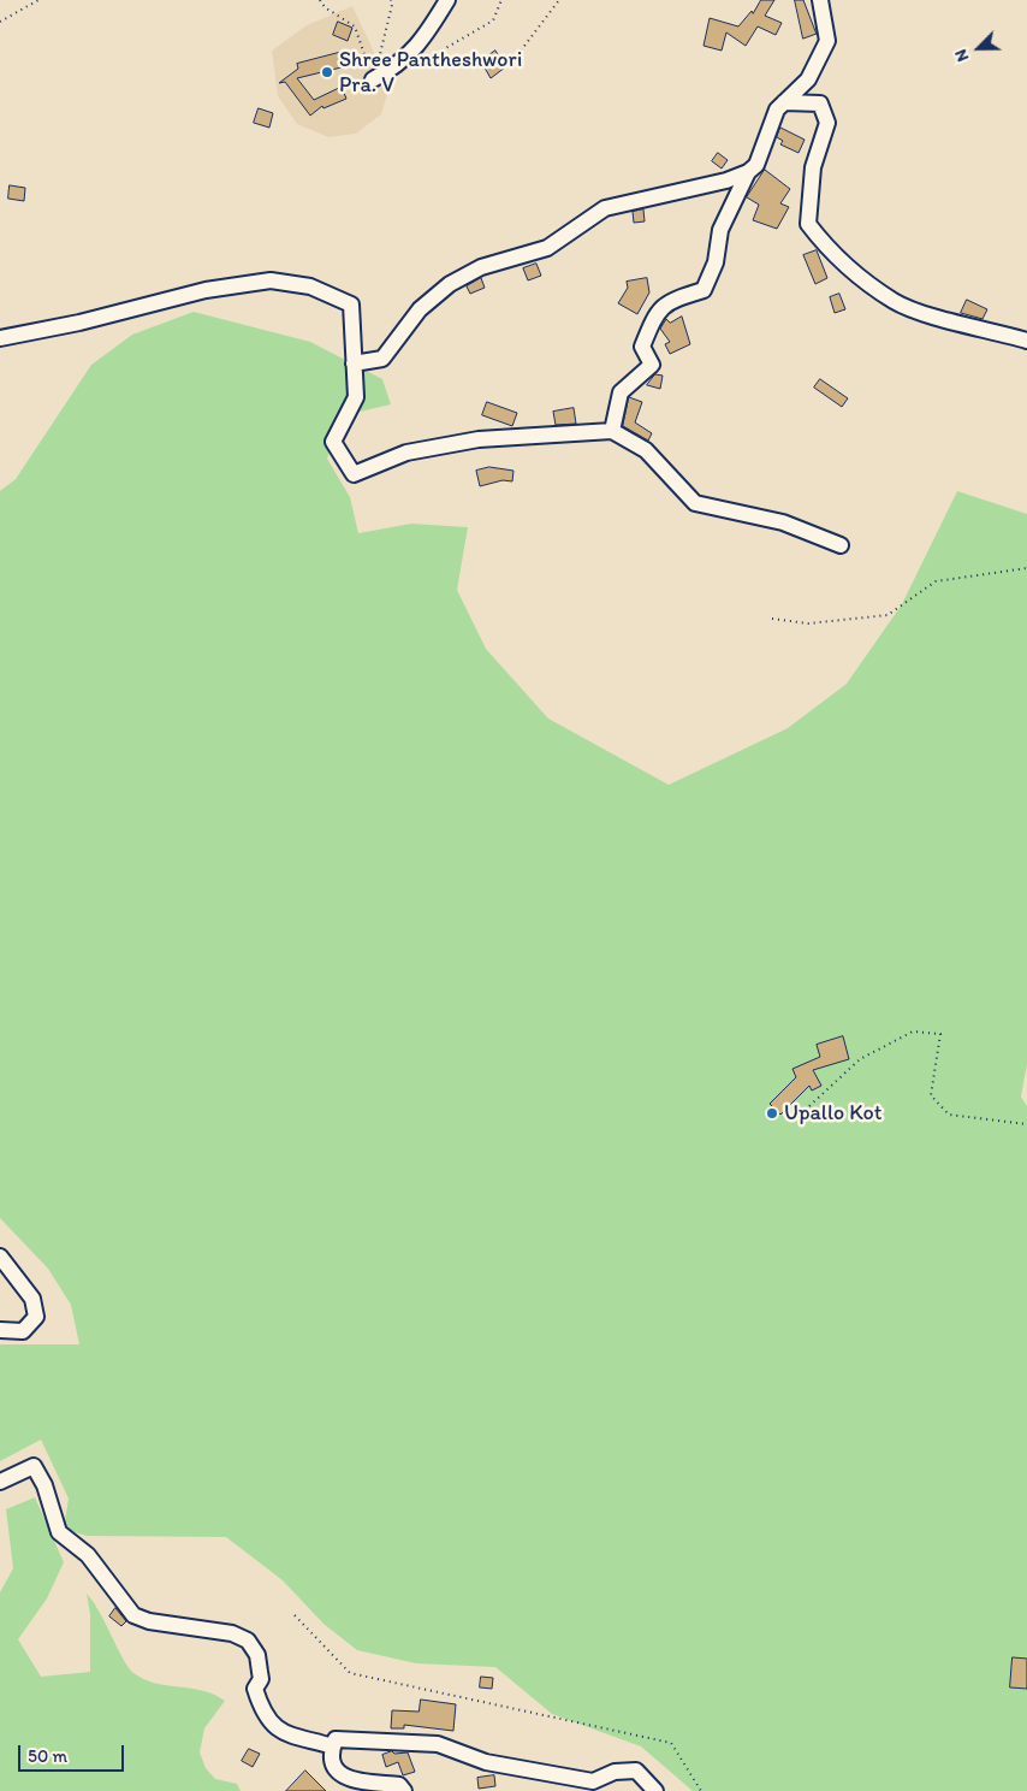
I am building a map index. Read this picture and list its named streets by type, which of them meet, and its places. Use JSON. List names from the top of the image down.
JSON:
{
  "places": ["Shree Pantheshwori Pra. V", "Upallo Kot"],
  "scale_bar": "50 m",
  "north": "bottom left"
}
